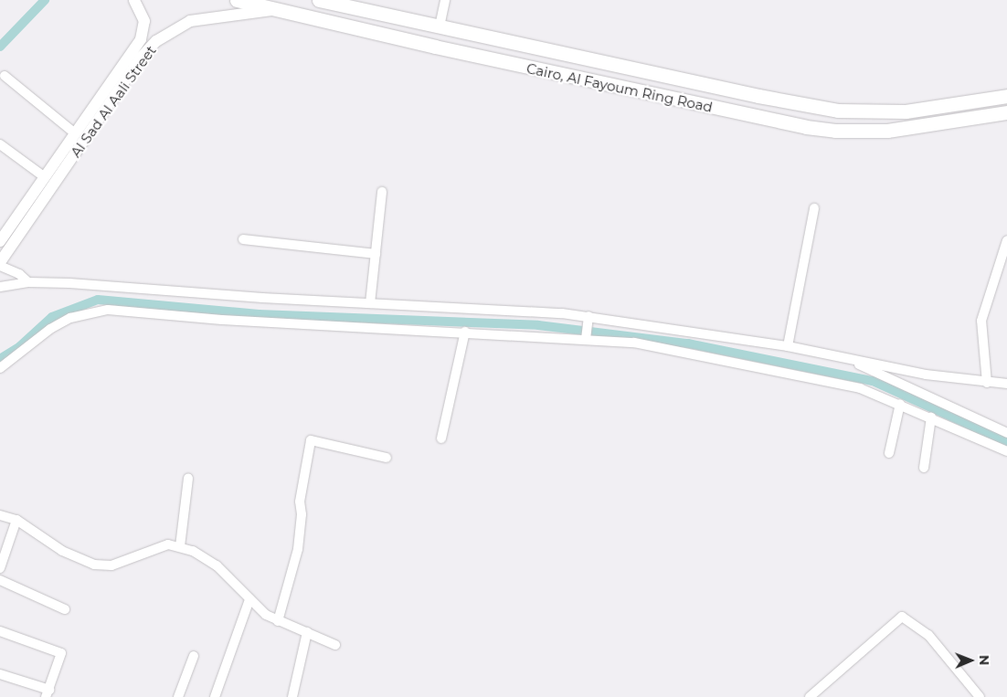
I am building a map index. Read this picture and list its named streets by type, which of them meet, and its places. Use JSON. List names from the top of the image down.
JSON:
{
  "streets": {
    "highway": ["Cairo, Al Fayoum Ring Road"],
    "main road": ["Al Sad Al Aali Street"]
  },
  "crossings": [
    ["Cairo, Al Fayoum Ring Road", "Al Sad Al Aali Street"]
  ],
  "north": "right"
}
